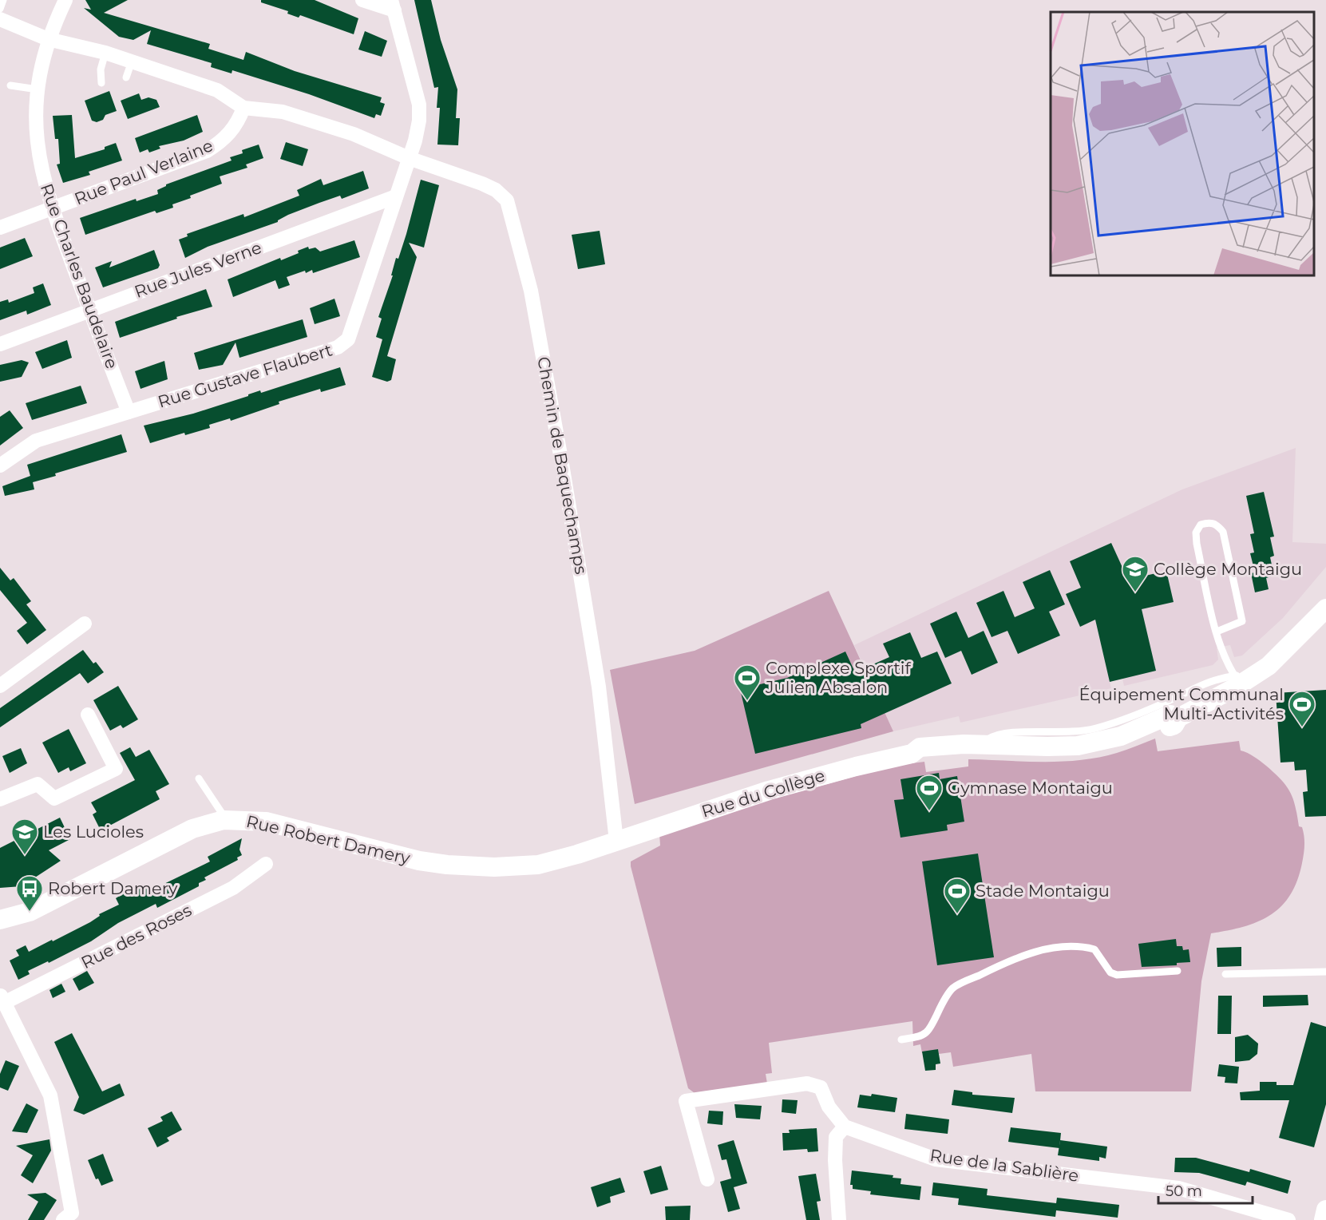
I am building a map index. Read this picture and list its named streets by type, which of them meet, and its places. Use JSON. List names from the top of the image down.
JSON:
{
  "streets": {
    "street": [
      "Rue Paul Verlaine",
      "Rue Jules Verne",
      "Rue Charles Baudelaire",
      "Rue Gustave Flaubert",
      "Chemin de Baquechamps",
      "Rue du Collège",
      "Rue Robert Damery",
      "Rue des Roses",
      "Rue de la Sablière"
    ]
  },
  "crossings": [
    ["Rue Paul Verlaine", "Rue Charles Baudelaire"],
    ["Rue Paul Verlaine", "Chemin de Baquechamps"],
    ["Rue Jules Verne", "Rue Charles Baudelaire"],
    ["Rue Jules Verne", "Rue Gustave Flaubert"],
    ["Rue Charles Baudelaire", "Rue Gustave Flaubert"],
    ["Rue Gustave Flaubert", "Chemin de Baquechamps"],
    ["Chemin de Baquechamps", "Rue du Collège"],
    ["Chemin de Baquechamps", "Rue Robert Damery"],
    ["Rue du Collège", "Rue Robert Damery"]
  ],
  "places": {
    "school or university": ["Collège Montaigu", "Les Lucioles"],
    "sports": [
      "Complexe Sportif Julien Absalon",
      "Équipement Communal Multi-Activités",
      "Gymnase Montaigu",
      "Stade Montaigu"
    ],
    "bus stop": ["Robert Damery"]
  },
  "scale_bar": "50 m"
}
